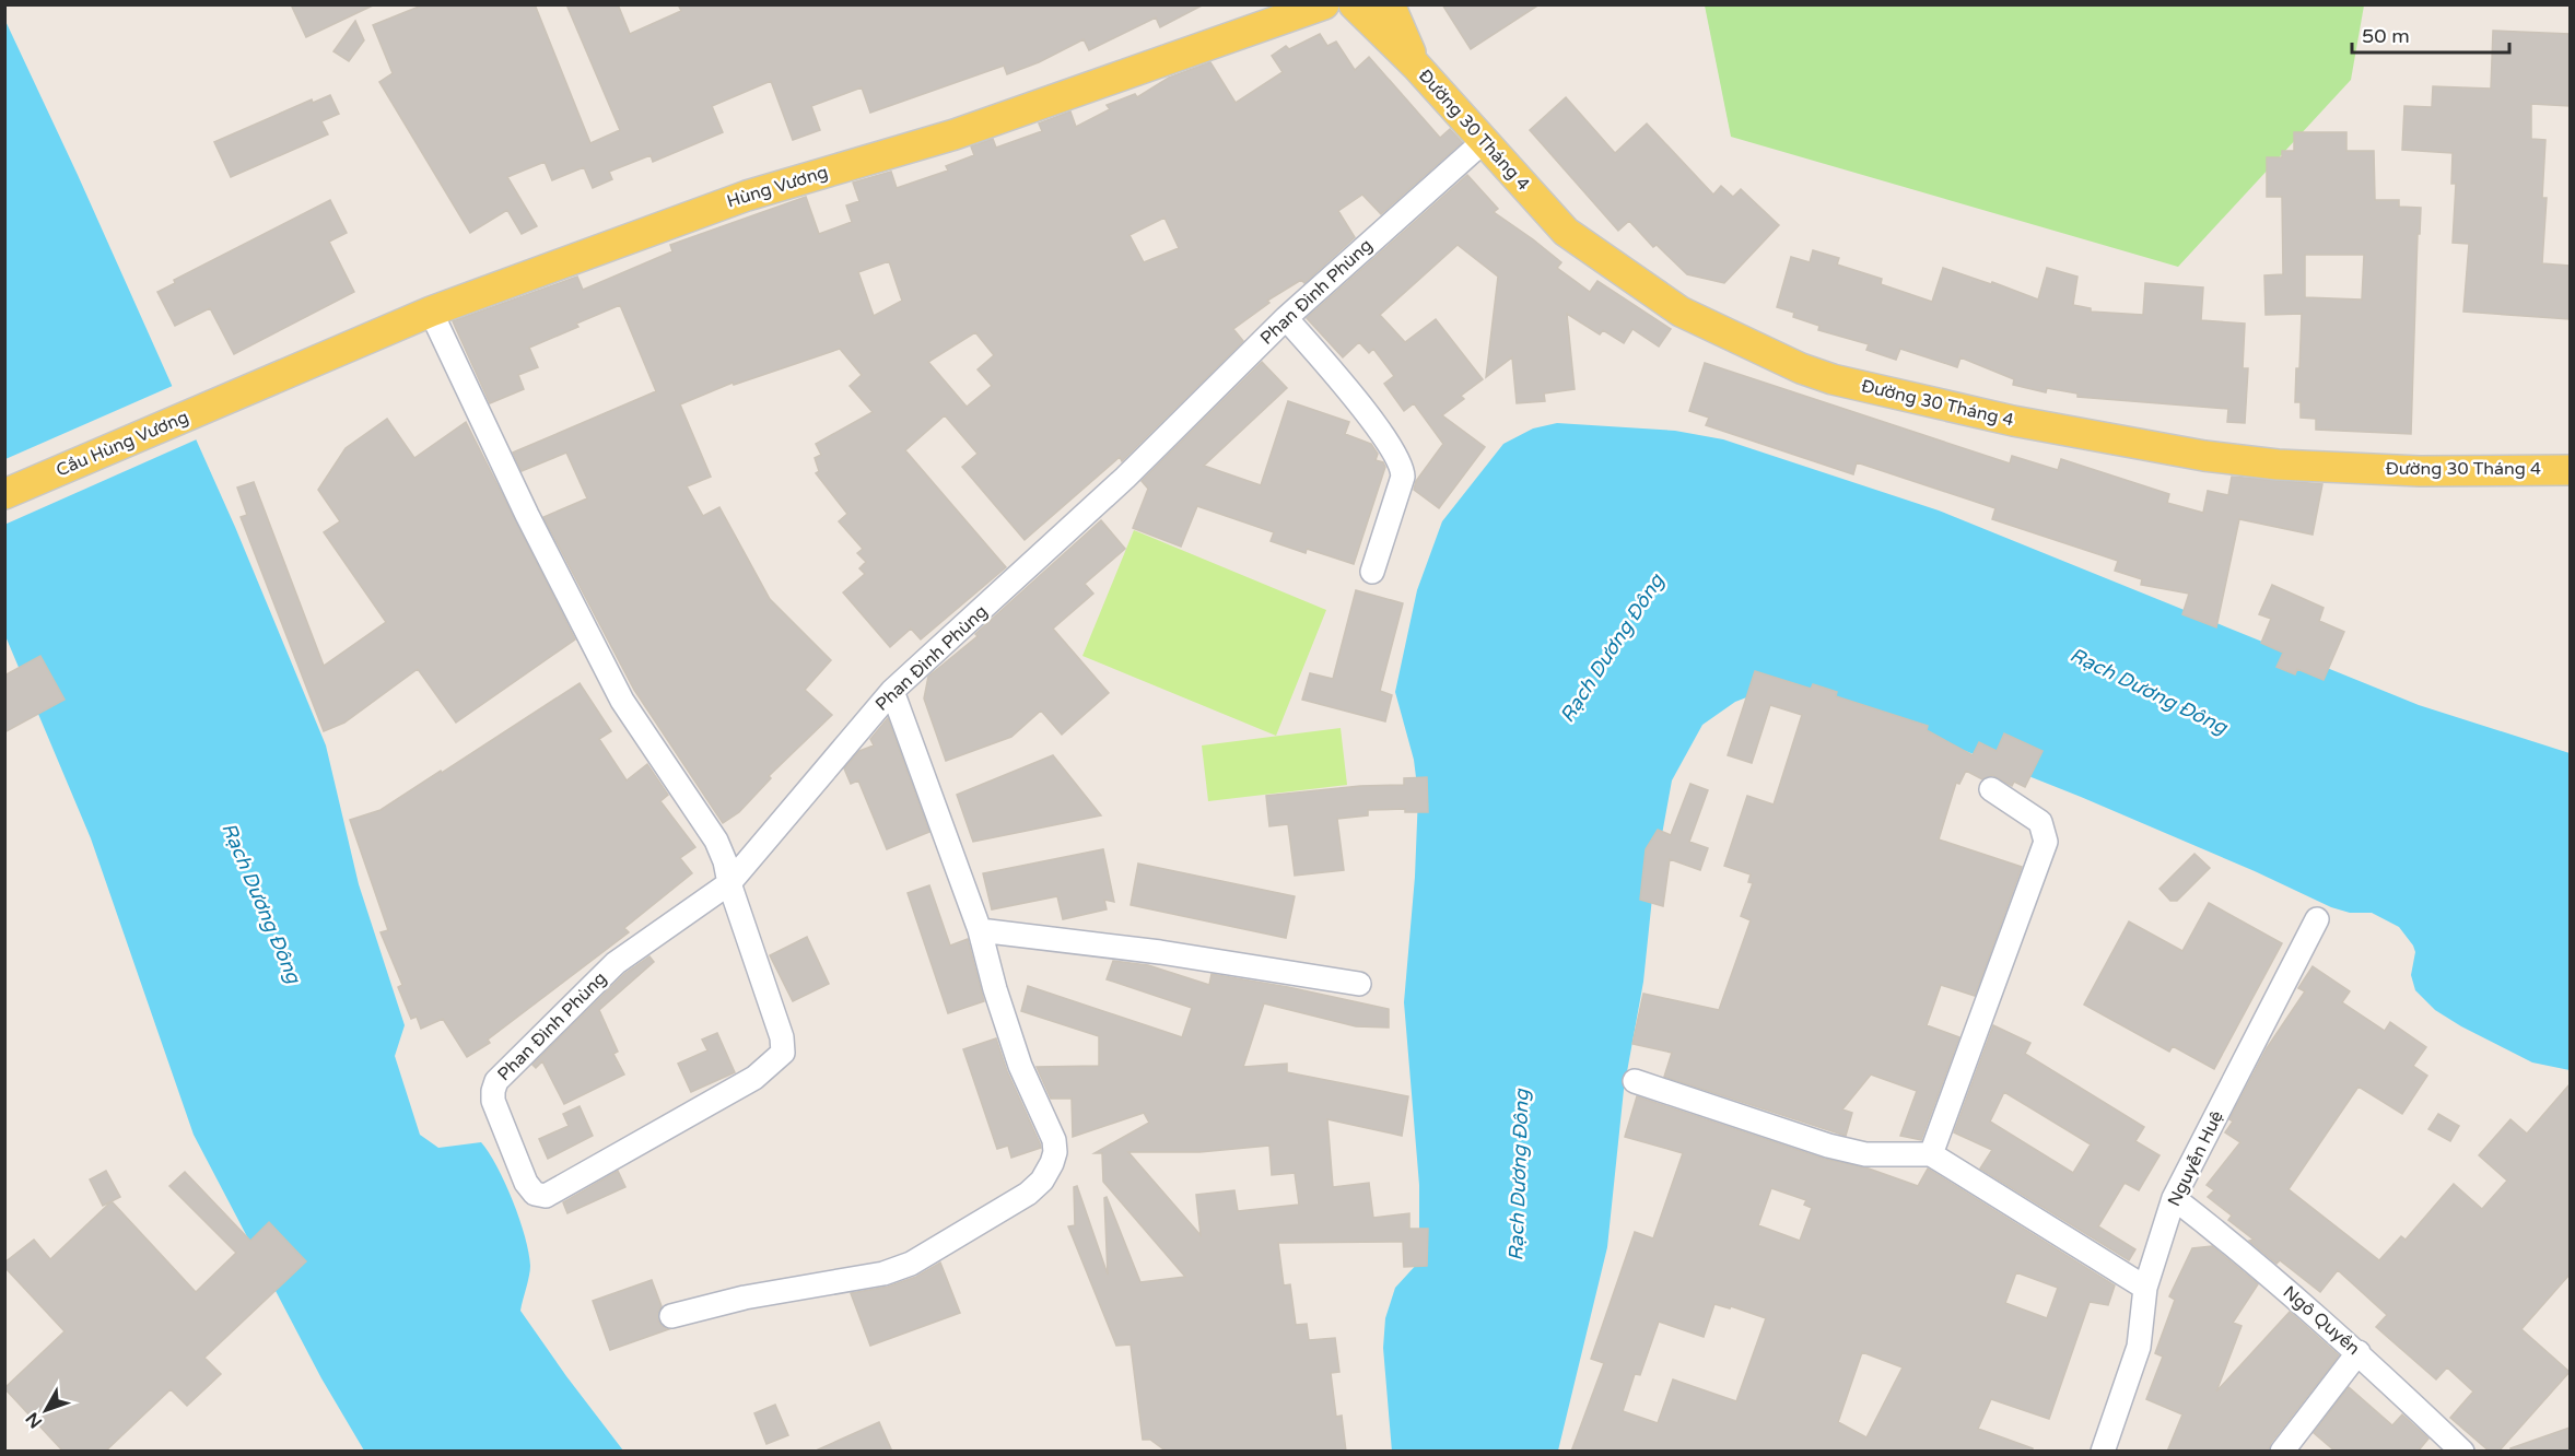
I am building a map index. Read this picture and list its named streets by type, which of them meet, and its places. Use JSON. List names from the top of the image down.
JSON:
{
  "streets": {
    "main road": ["Đường 30 Tháng 4", "Hùng Vương", "Cầu Hùng Vương"],
    "street": ["Phan Đình Phùng", "Nguyễn Huệ", "Ngô Quyền"]
  },
  "crossings": [
    ["Đường 30 Tháng 4", "Phan Đình Phùng"],
    ["Hùng Vương", "Cầu Hùng Vương"],
    ["Nguyễn Huệ", "Ngô Quyền"]
  ],
  "water": ["Rạch Dương Đông"],
  "scale_bar": "50 m",
  "north": "bottom left"
}
